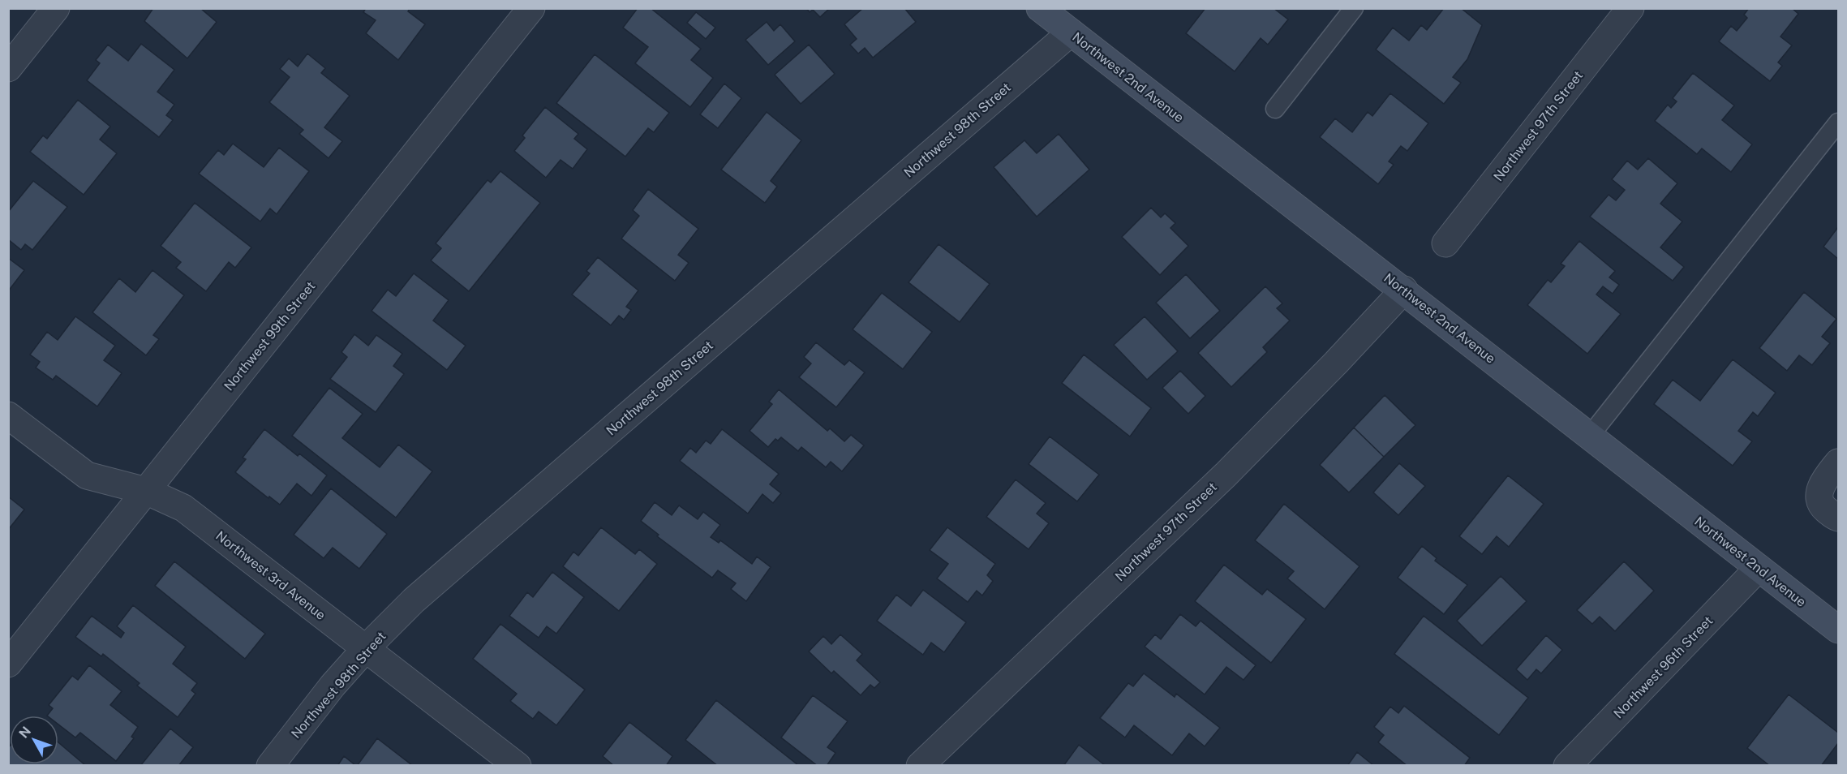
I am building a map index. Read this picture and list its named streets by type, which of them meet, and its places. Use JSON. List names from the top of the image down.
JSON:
{
  "streets": {
    "street": [
      "Northwest 2nd Avenue",
      "Northwest 97th Street",
      "Northwest 98th Street",
      "Northwest 99th Street",
      "Northwest 3rd Avenue",
      "Northwest 96th Street"
    ]
  },
  "crossings": [
    ["Northwest 2nd Avenue", "Northwest 97th Street"],
    ["Northwest 2nd Avenue", "Northwest 98th Street"],
    ["Northwest 2nd Avenue", "Northwest 96th Street"],
    ["Northwest 98th Street", "Northwest 3rd Avenue"],
    ["Northwest 99th Street", "Northwest 3rd Avenue"]
  ],
  "north": "top left"
}
